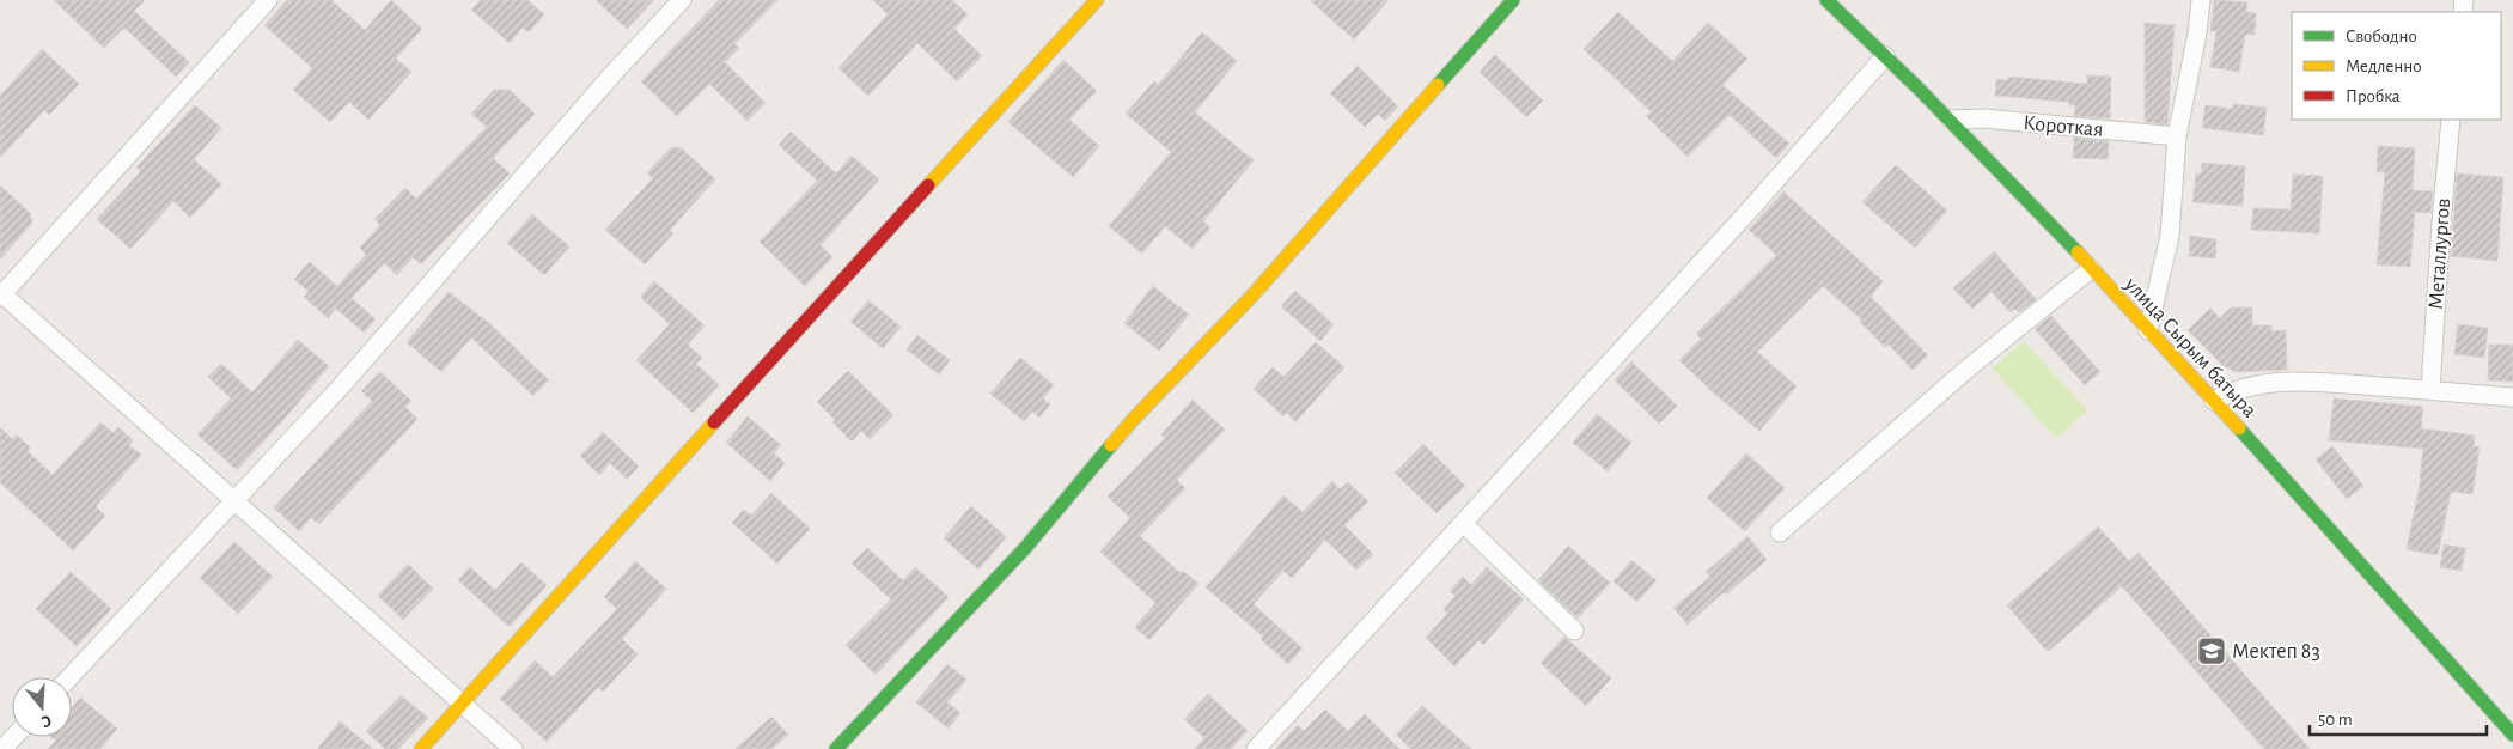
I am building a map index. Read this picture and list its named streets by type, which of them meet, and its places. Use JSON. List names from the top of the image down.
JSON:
{
  "streets": {
    "street": ["Короткая", "Металлургов", "улица Сырым батыра"]
  },
  "crossings": [
    ["Короткая", "улица Сырым батыра"]
  ],
  "places": {
    "school or university": ["Мектеп 83"]
  },
  "legend": ["Свободно", "Медленно", "Пробка"],
  "scale_bar": "50 m",
  "north": "bottom"
}
